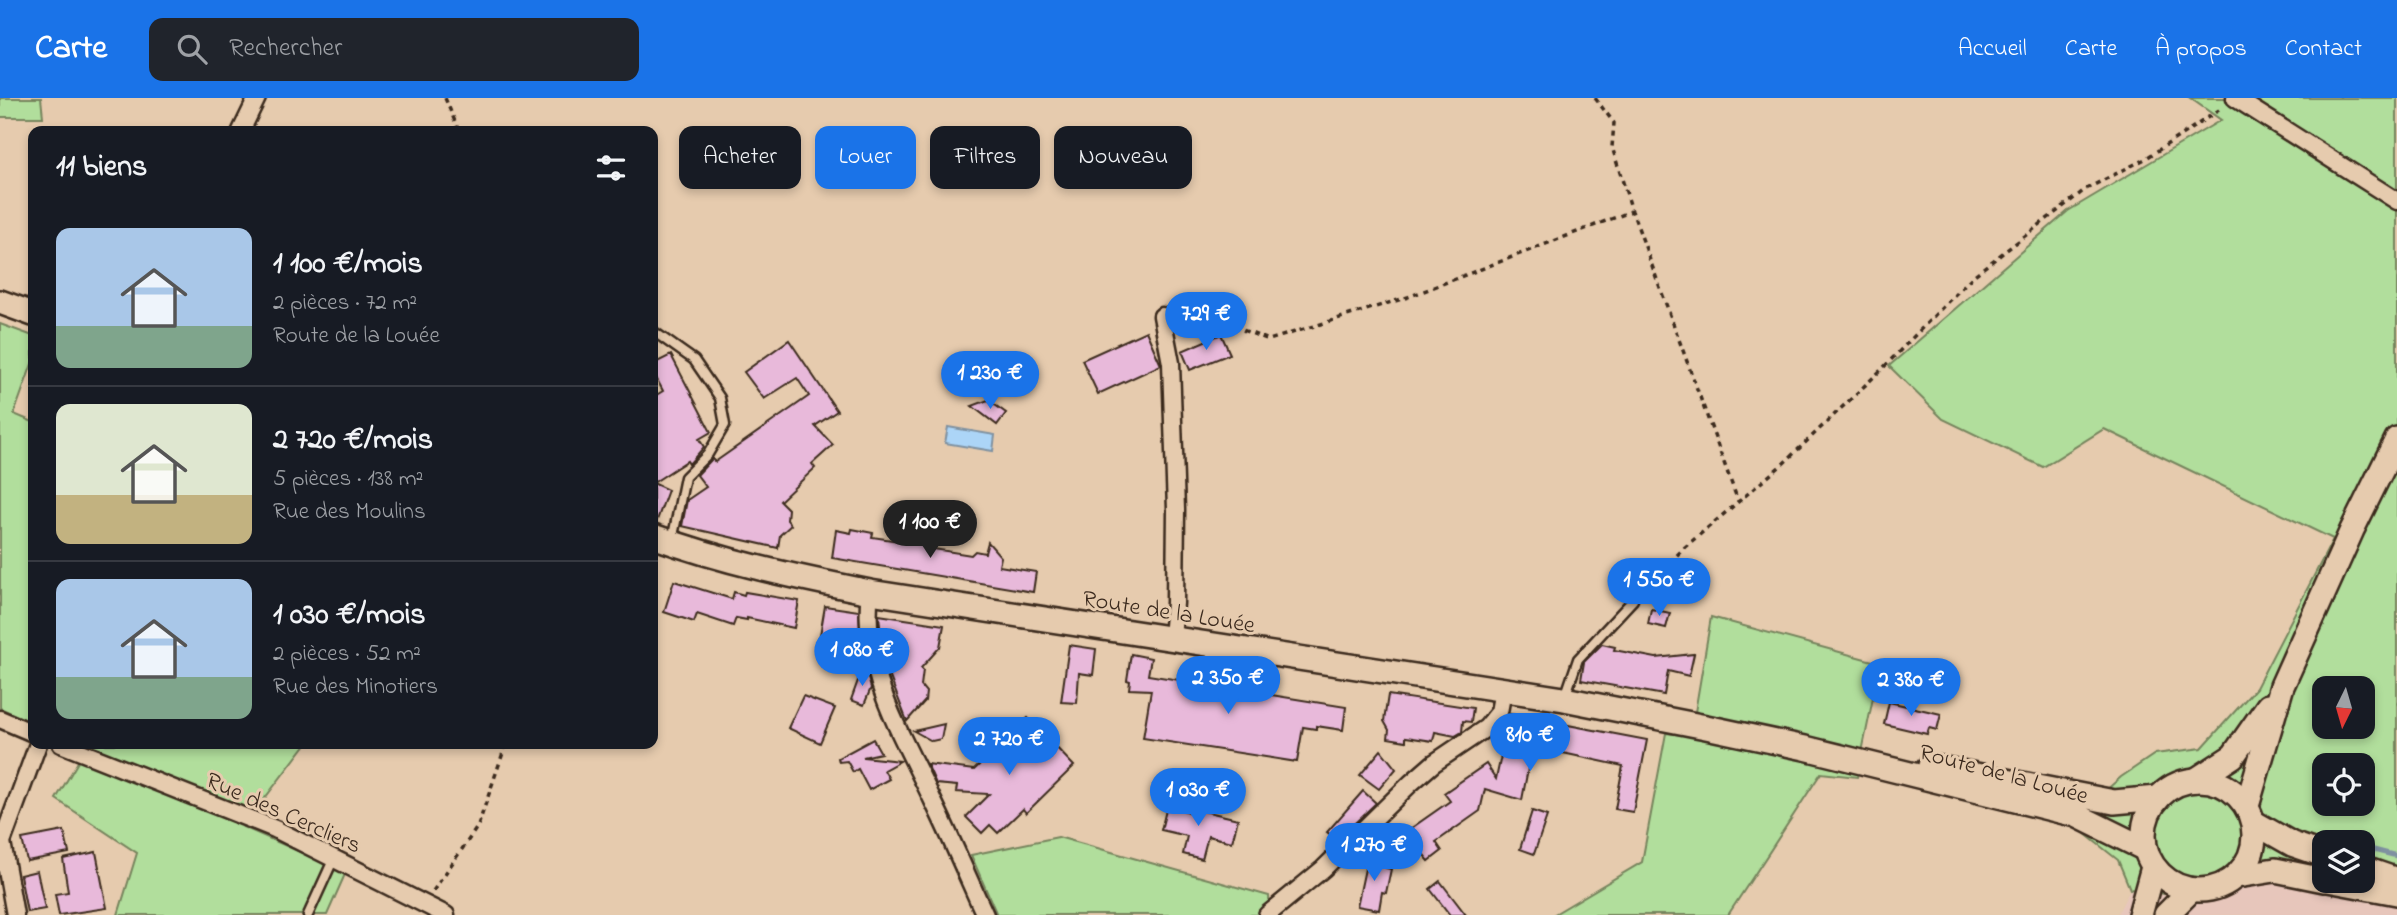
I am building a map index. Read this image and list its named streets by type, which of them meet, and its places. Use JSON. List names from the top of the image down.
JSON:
{
  "streets": {
    "main road": ["Route de la Louée"],
    "street": ["Rue des Cercliers"]
  },
  "north": "bottom",
  "page": {
    "header": "Carte",
    "search": "Rechercher",
    "nav": [
      "Accueil",
      "Carte",
      "À propos",
      "Contact"
    ],
    "chip": [
      "Acheter",
      "Louer",
      "Filtres",
      "Nouveau"
    ],
    "heading": "11 biens",
    "list": [
      {
        "name": "1 100 €/mois",
        "note": "2 pièces · 72 m² · Route de la Louée"
      },
      {
        "name": "2 720 €/mois",
        "note": "5 pièces · 138 m² · Rue des Moulins"
      },
      {
        "name": "1 030 €/mois",
        "note": "2 pièces · 52 m² · Rue des Minotiers"
      }
    ],
    "price": [
      "729 €",
      "1 230 €",
      "1 100 €",
      "1 550 €",
      "1 080 €",
      "2 350 €",
      "2 380 €",
      "810 €",
      "2 720 €",
      "1 030 €",
      "1 270 €"
    ]
  }
}
